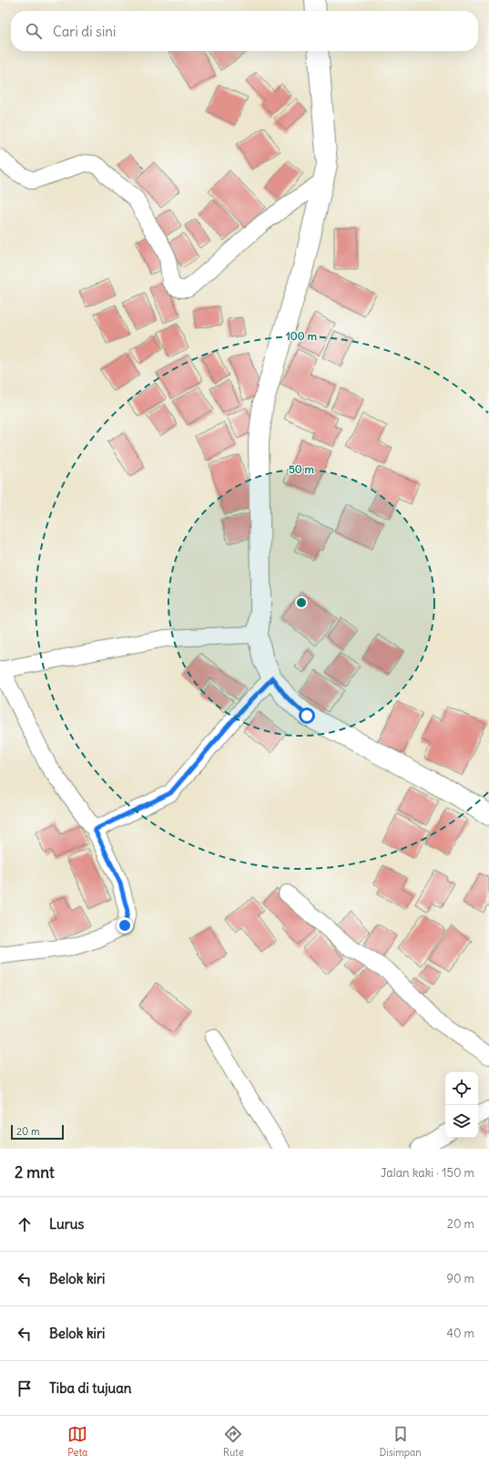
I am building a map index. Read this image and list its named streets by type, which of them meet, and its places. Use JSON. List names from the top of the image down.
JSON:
{
  "scale_bar": "20 m",
  "page": {
    "search": "Cari di sini",
    "scale": "20 m",
    "heading": ["2 mnt", "Jalan kaki · 150 m"],
    "list": [
      ["Lurus", "20 m"],
      ["Belok kiri", "90 m"],
      ["Belok kiri", "40 m"],
      "Tiba di tujuan"
    ],
    "nav": ["Peta", "Rute", "Disimpan"]
  },
  "rings": ["100 m", "50 m"]
}
